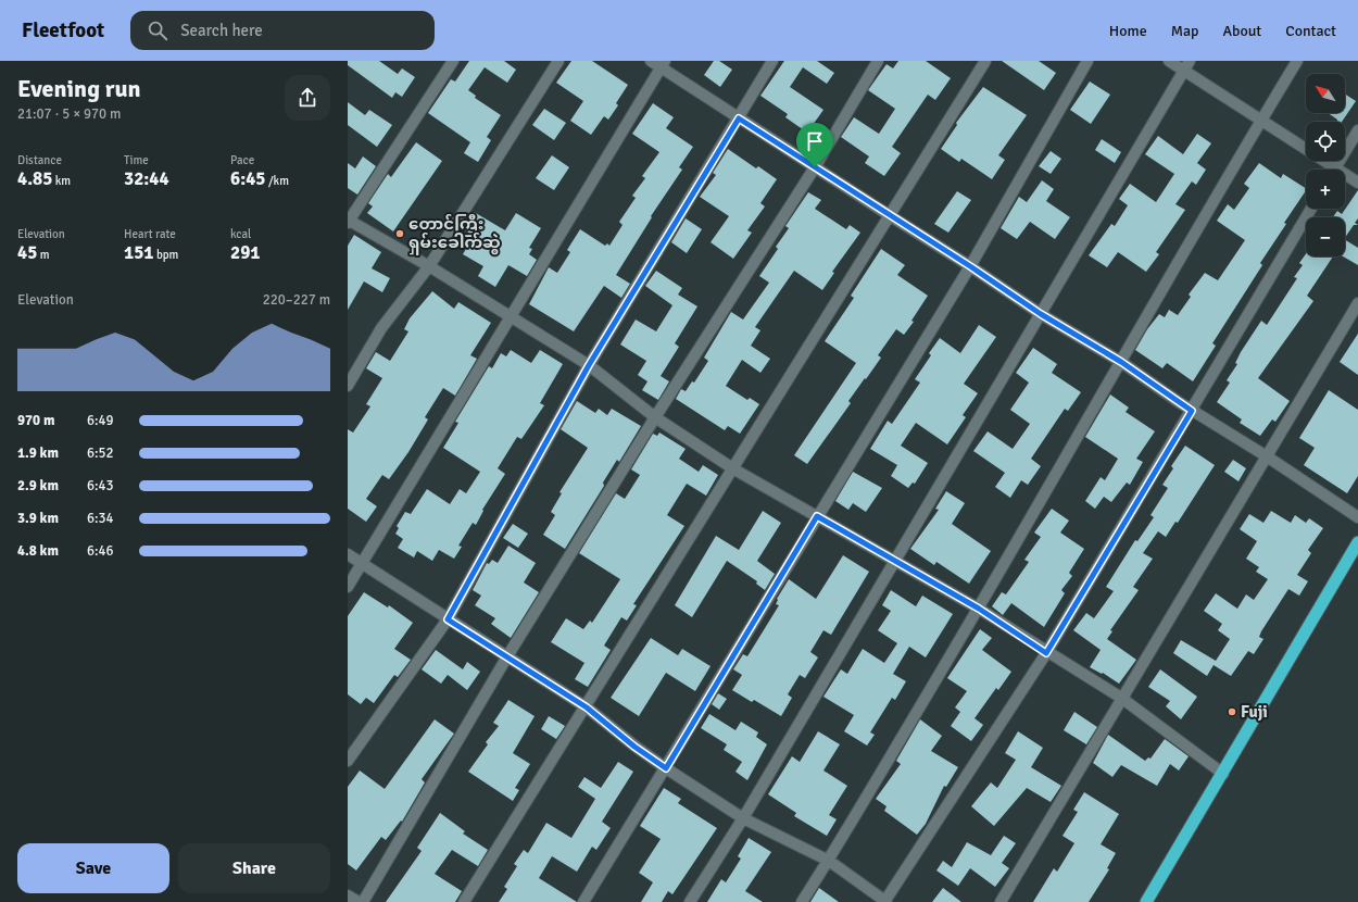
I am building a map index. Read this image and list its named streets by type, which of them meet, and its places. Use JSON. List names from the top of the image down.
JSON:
{
  "places": ["တောင်ကြီး ရှမ်းခေါက်ဆွဲ", "Fuji"],
  "north": "top left",
  "page": {
    "header": "Fleetfoot",
    "search": "Search here",
    "nav": [
      "Home",
      "Map",
      "About",
      "Contact"
    ],
    "heading": ["Evening run", "21:07 · 5 × 970 m"],
    "map_buttons": ["+", "−"],
    "stats": [
      ["Distance", "4.85 km"],
      ["Time", "32:44"],
      ["Pace", "6:45 /km"],
      ["Elevation", "45 m"],
      ["Heart rate", "151 bpm"],
      ["kcal", "291"]
    ],
    "chart": ["Elevation", "220–227 m"],
    "list": [
      {
        "name": "970 m",
        "note": "6:49"
      },
      {
        "name": "1.9 km",
        "note": "6:52"
      },
      {
        "name": "2.9 km",
        "note": "6:43"
      },
      {
        "name": "3.9 km",
        "note": "6:34"
      },
      {
        "name": "4.8 km",
        "note": "6:46"
      }
    ],
    "buttons": ["Save", "Share"]
  }
}
